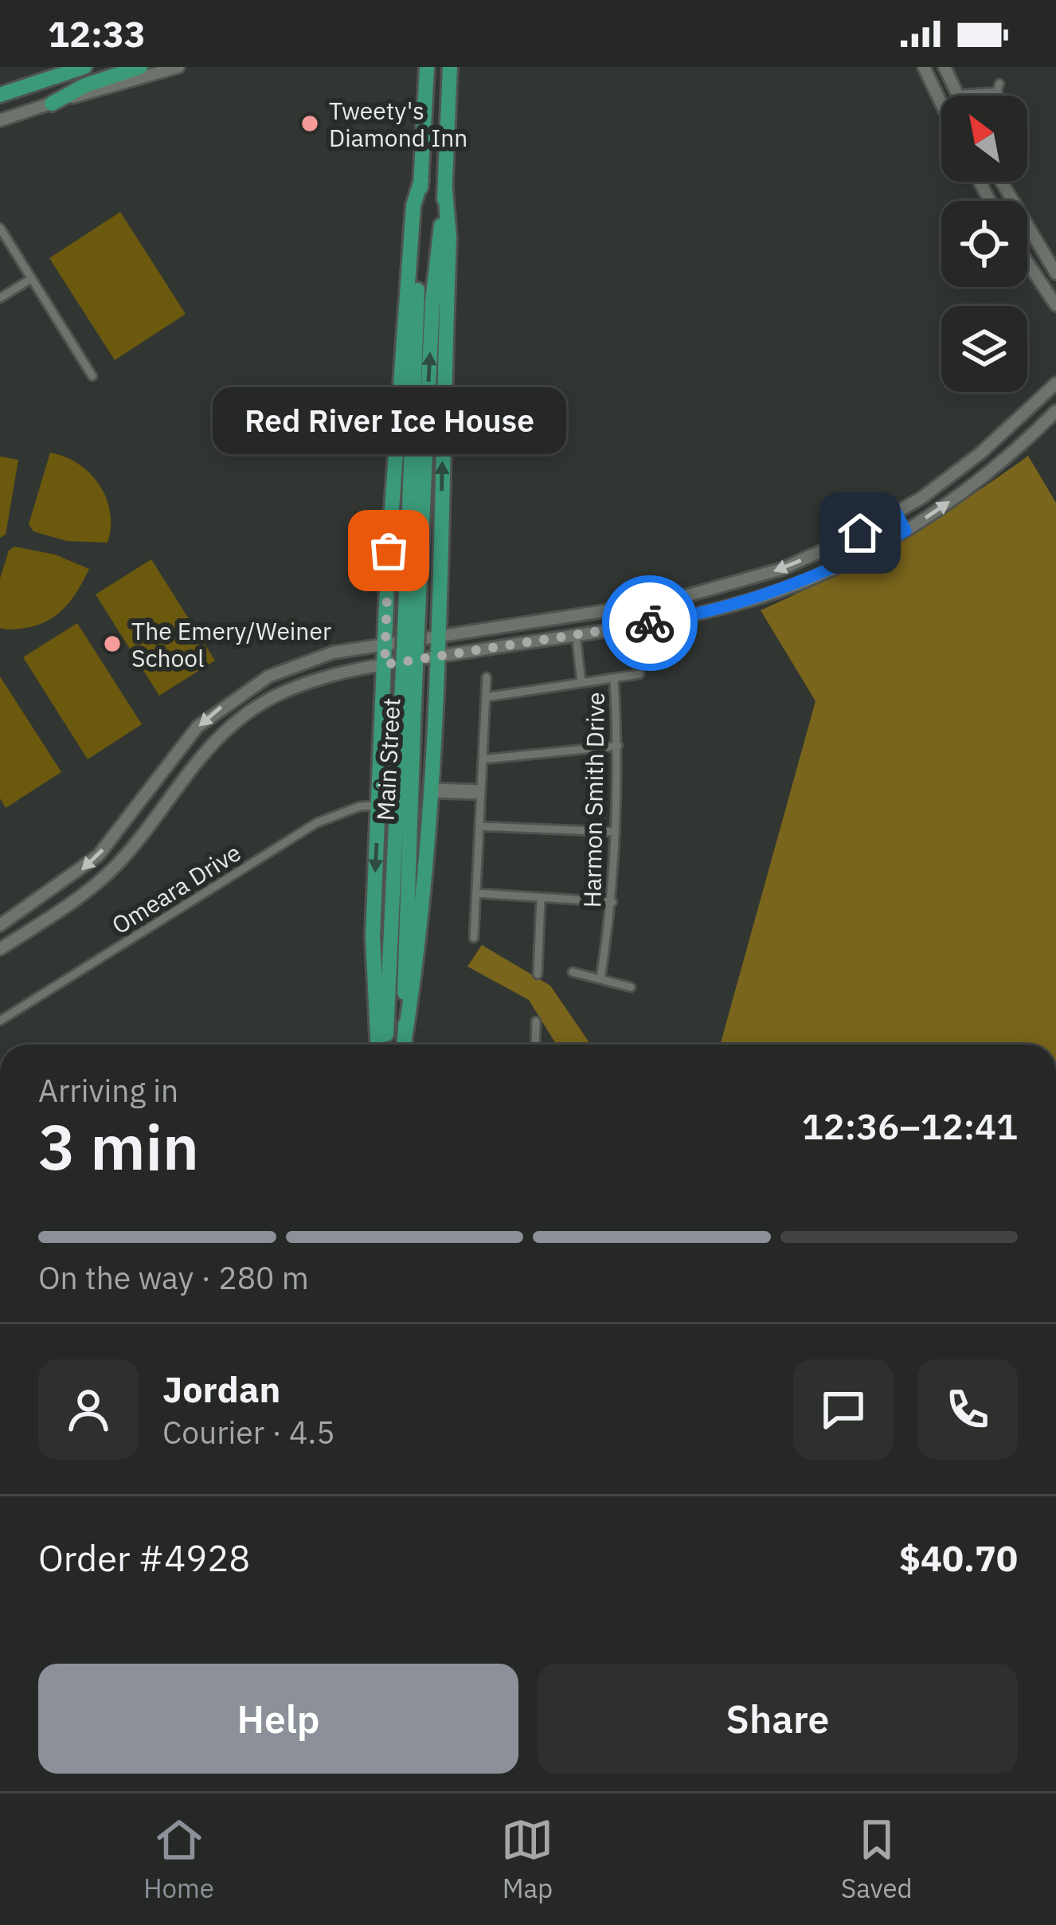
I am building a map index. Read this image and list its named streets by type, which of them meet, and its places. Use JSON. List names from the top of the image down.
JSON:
{
  "streets": {
    "highway": ["Main Street"],
    "street": ["Harmon Smith Drive", "Omeara Drive"]
  },
  "places": ["Tweety's Diamond Inn", "Red River Ice House", "The Emery/Weiner School"],
  "north": "top left",
  "page": {
    "status": "12:33",
    "bubble": "Red River Ice House",
    "heading": ["3 min", "Arriving in", "12:36–12:41"],
    "panel": [
      "Jordan",
      "Courier · 4.5",
      "Order #4928",
      "$40.70"
    ],
    "bar": "On the way · 280 m",
    "buttons": ["Help", "Share"],
    "tabs": ["Home", "Map", "Saved"]
  }
}
